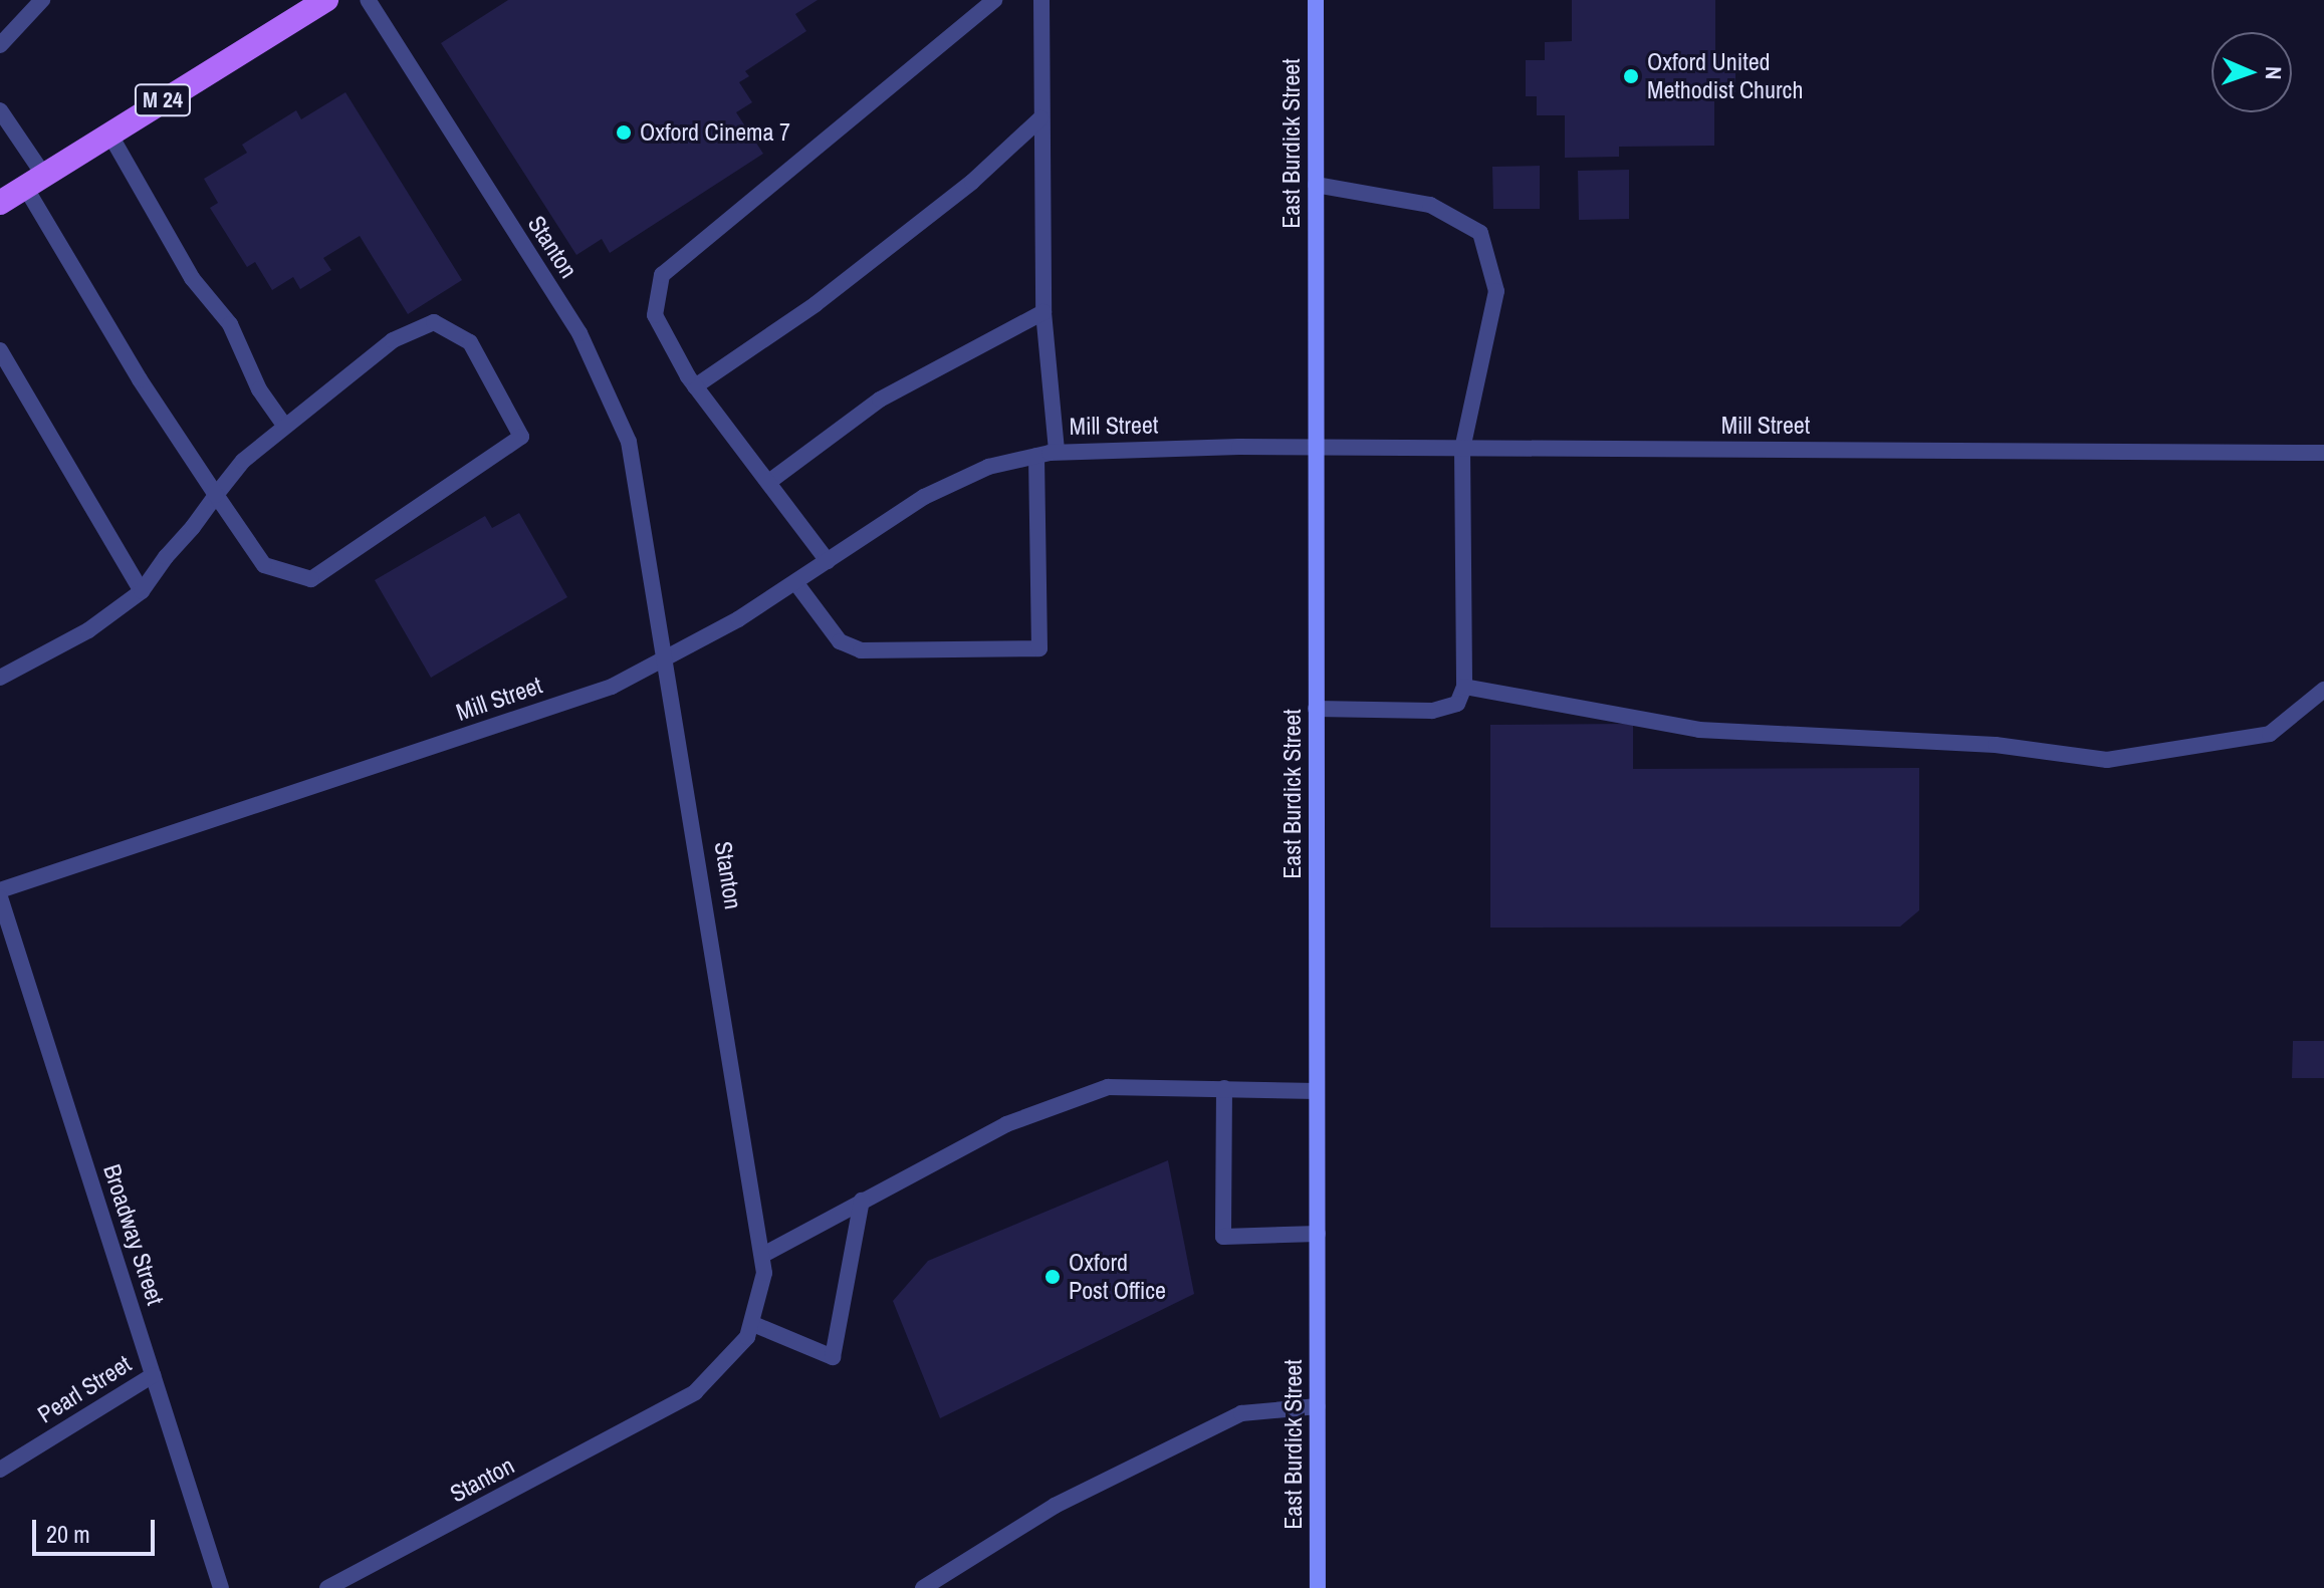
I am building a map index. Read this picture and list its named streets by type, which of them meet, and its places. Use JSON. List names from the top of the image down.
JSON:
{
  "streets": {
    "main road": ["M 24", "East Burdick Street"],
    "street": [
      "Stanton",
      "Mill Street",
      "Broadway Street",
      "Pearl Street"
    ]
  },
  "crossings": [
    ["East Burdick Street", "Mill Street"],
    ["Stanton", "Mill Street"],
    ["Broadway Street", "Pearl Street"]
  ],
  "places": ["Oxford United Methodist Church", "Oxford Cinema 7", "Oxford Post Office"],
  "scale_bar": "20 m",
  "north": "right"
}
